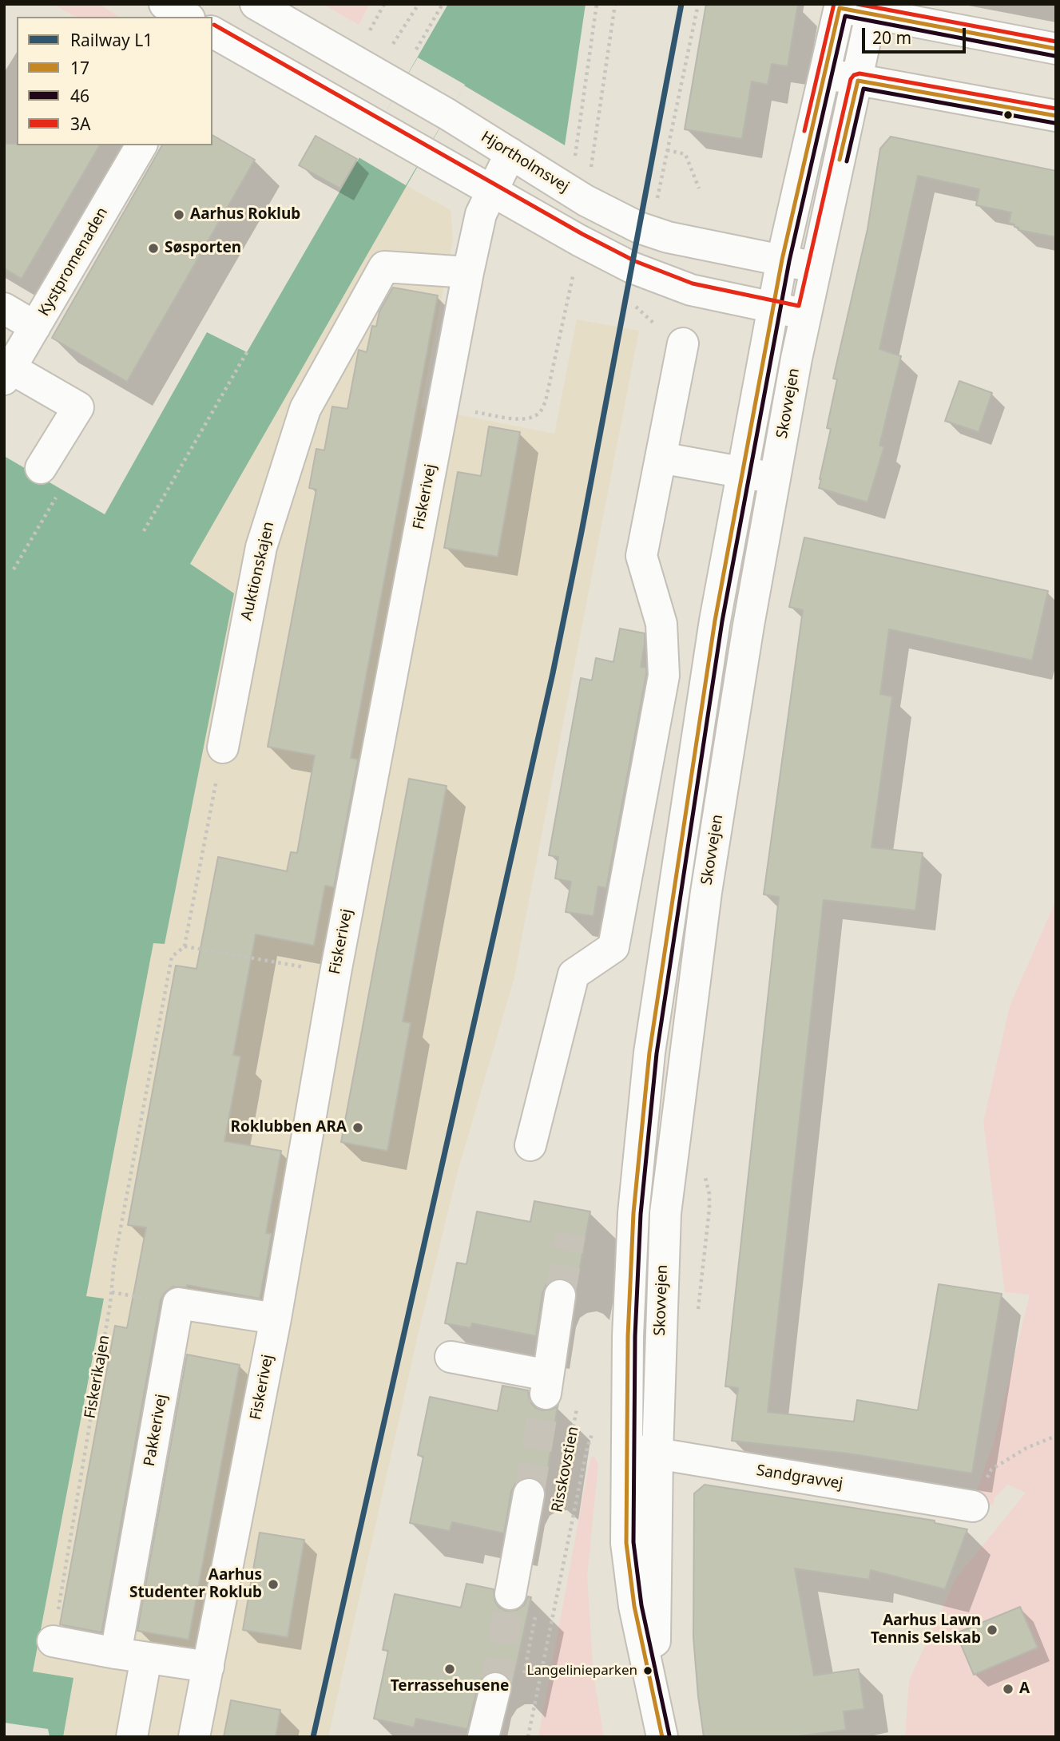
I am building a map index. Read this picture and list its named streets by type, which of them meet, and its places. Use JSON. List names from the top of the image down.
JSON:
{
  "streets": {
    "street": [
      "Hjortholmsvej",
      "Kystpromenaden",
      "Skovvejen",
      "Fiskerivej",
      "Auktionskajen",
      "Pakkerivej",
      "Sandgravvej"
    ],
    "path": ["Fiskerikajen", "Risskovstien"]
  },
  "crossings": [
    ["Hjortholmsvej", "Skovvejen"],
    ["Hjortholmsvej", "Fiskerivej"],
    ["Skovvejen", "Sandgravvej"],
    ["Fiskerivej", "Auktionskajen"],
    ["Fiskerivej", "Pakkerivej"]
  ],
  "places": [
    "Aarhus Roklub",
    "Søsporten",
    "Roklubben ARA",
    "Aarhus Studenter Roklub",
    "Aarhus Lawn Tennis Selskab",
    "Terrassehusene",
    "Langelinieparken",
    "A"
  ],
  "lines": [
    "rail line L1",
    "transit line 3A",
    "transit line 17",
    "transit line 46"
  ],
  "legend": [
    "Railway L1",
    "17",
    "46",
    "3A"
  ],
  "scale_bar": "20 m"
}
